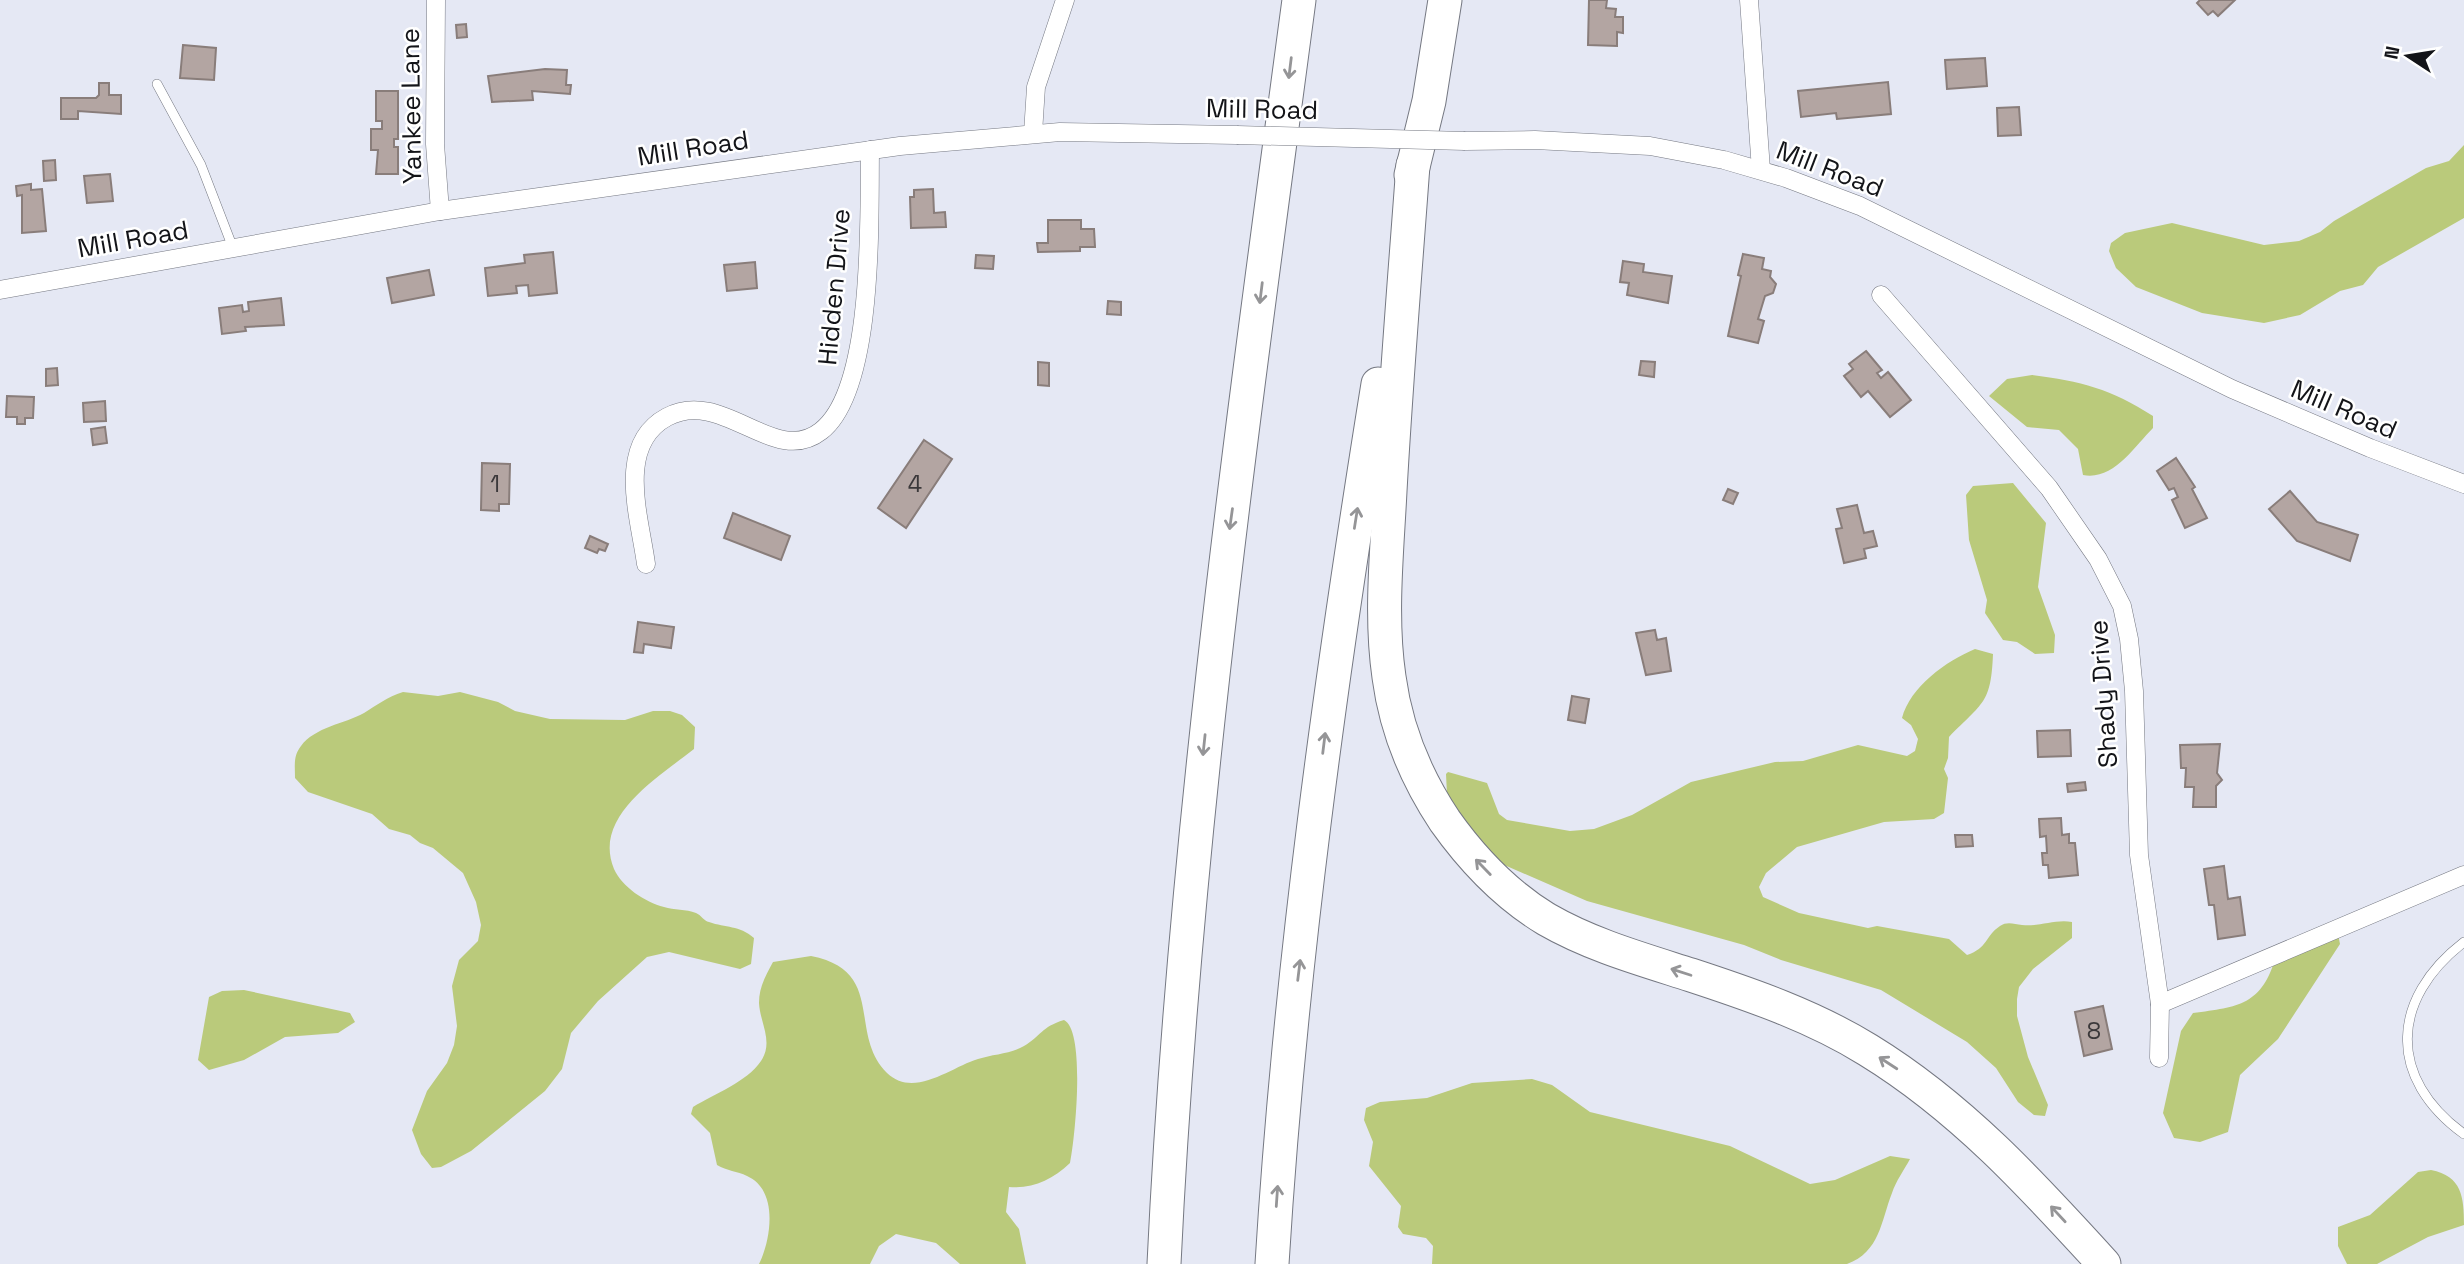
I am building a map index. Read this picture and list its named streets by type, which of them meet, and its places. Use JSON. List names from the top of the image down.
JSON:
{
  "streets": {
    "street": [
      "Yankee Lane",
      "Mill Road",
      "Hidden Drive",
      "Shady Drive"
    ]
  },
  "crossings": [
    ["Yankee Lane", "Mill Road"],
    ["Mill Road", "Hidden Drive"]
  ],
  "house_numbers": ["1", "4", "8"],
  "north": "left"
}
